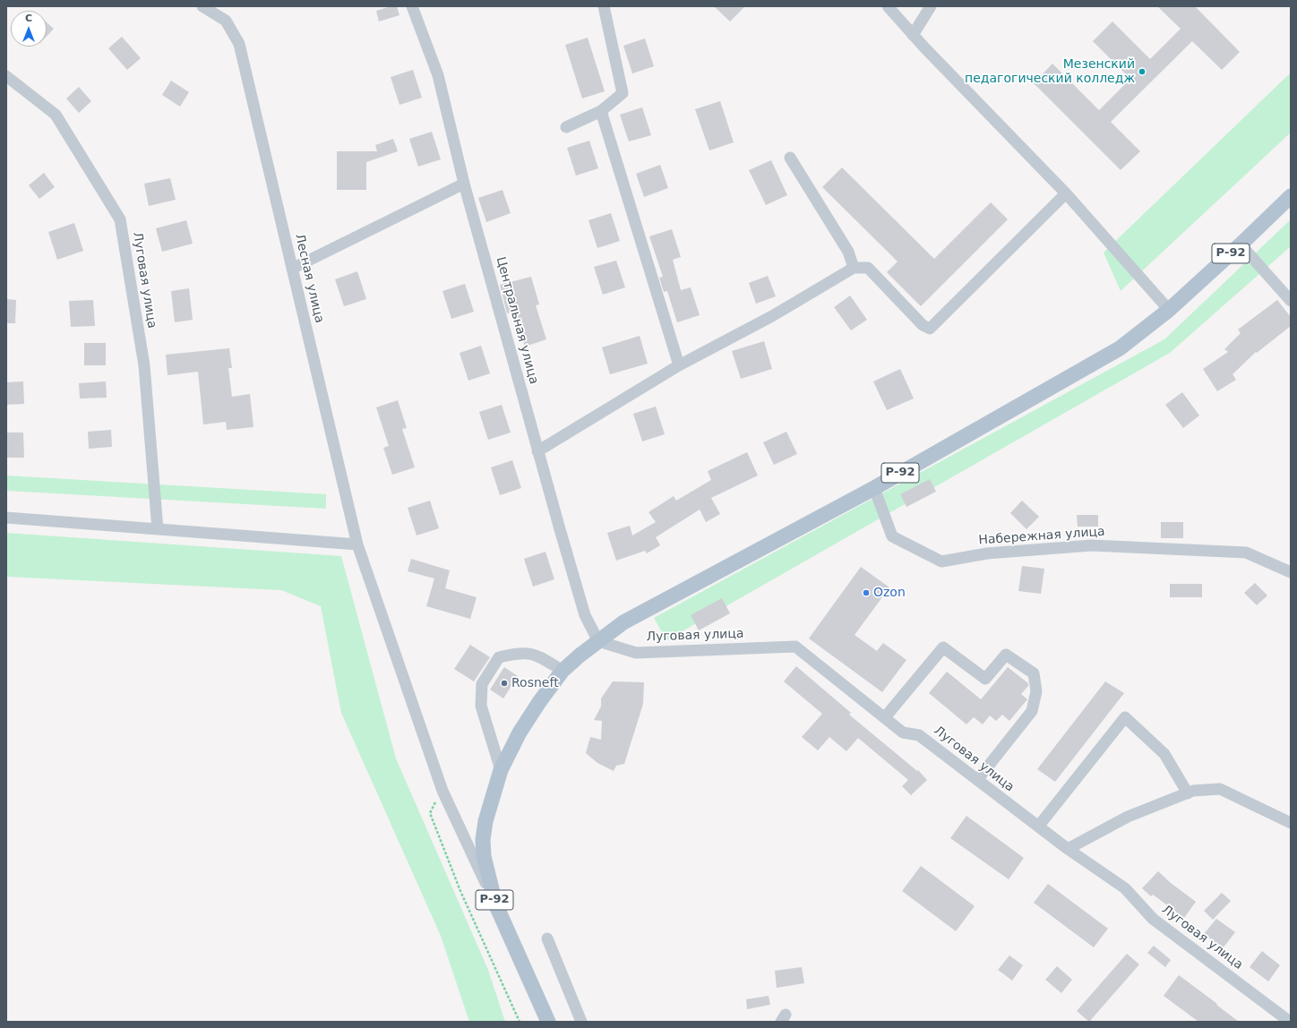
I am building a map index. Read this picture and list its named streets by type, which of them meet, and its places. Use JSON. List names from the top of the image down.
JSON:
{
  "streets": {
    "main road": ["Р-92"],
    "street": [
      "Лесная улица",
      "Луговая улица",
      "Центральная улица",
      "Набережная улица"
    ]
  },
  "crossings": [
    ["Р-92", "Лесная улица"],
    ["Р-92", "Луговая улица"],
    ["Р-92", "Центральная улица"],
    ["Р-92", "Набережная улица"],
    ["Луговая улица", "Центральная улица"]
  ],
  "places": ["Мезенский педагогический колледж", "Ozon", "Rosneft"],
  "north": "top"
}
